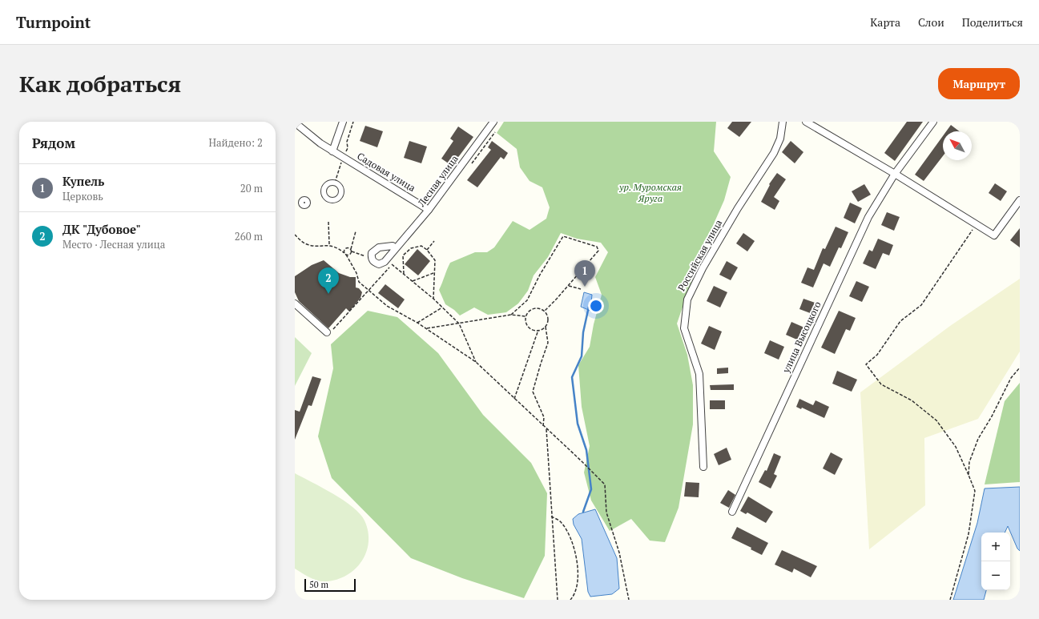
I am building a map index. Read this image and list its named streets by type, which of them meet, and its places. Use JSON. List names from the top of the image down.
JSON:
{
  "streets": {
    "street": [
      "Садовая улица",
      "Лесная улица",
      "Российская улица",
      "улица Высоцкого"
    ]
  },
  "crossings": [
    ["Садовая улица", "Лесная улица"]
  ],
  "parks": ["ур. Муромская Яруга"],
  "scale_bar": "50 m",
  "north": "top left",
  "page": {
    "header": "Turnpoint",
    "nav": ["Карта", "Слои", "Поделиться"],
    "buttons": "Маршрут",
    "title": "Как добраться",
    "heading": ["Рядом", "Найдено: 2"],
    "list": [
      {
        "mark": "1",
        "name": "Купель",
        "note": "Церковь",
        "value": "20 m"
      },
      {
        "mark": "2",
        "name": "ДК \"Дубовое\"",
        "note": "Место · Лесная улица",
        "value": "260 m"
      }
    ],
    "pins": ["1", "2"],
    "map_buttons": ["+", "−"],
    "scale": "50 m"
  }
}
